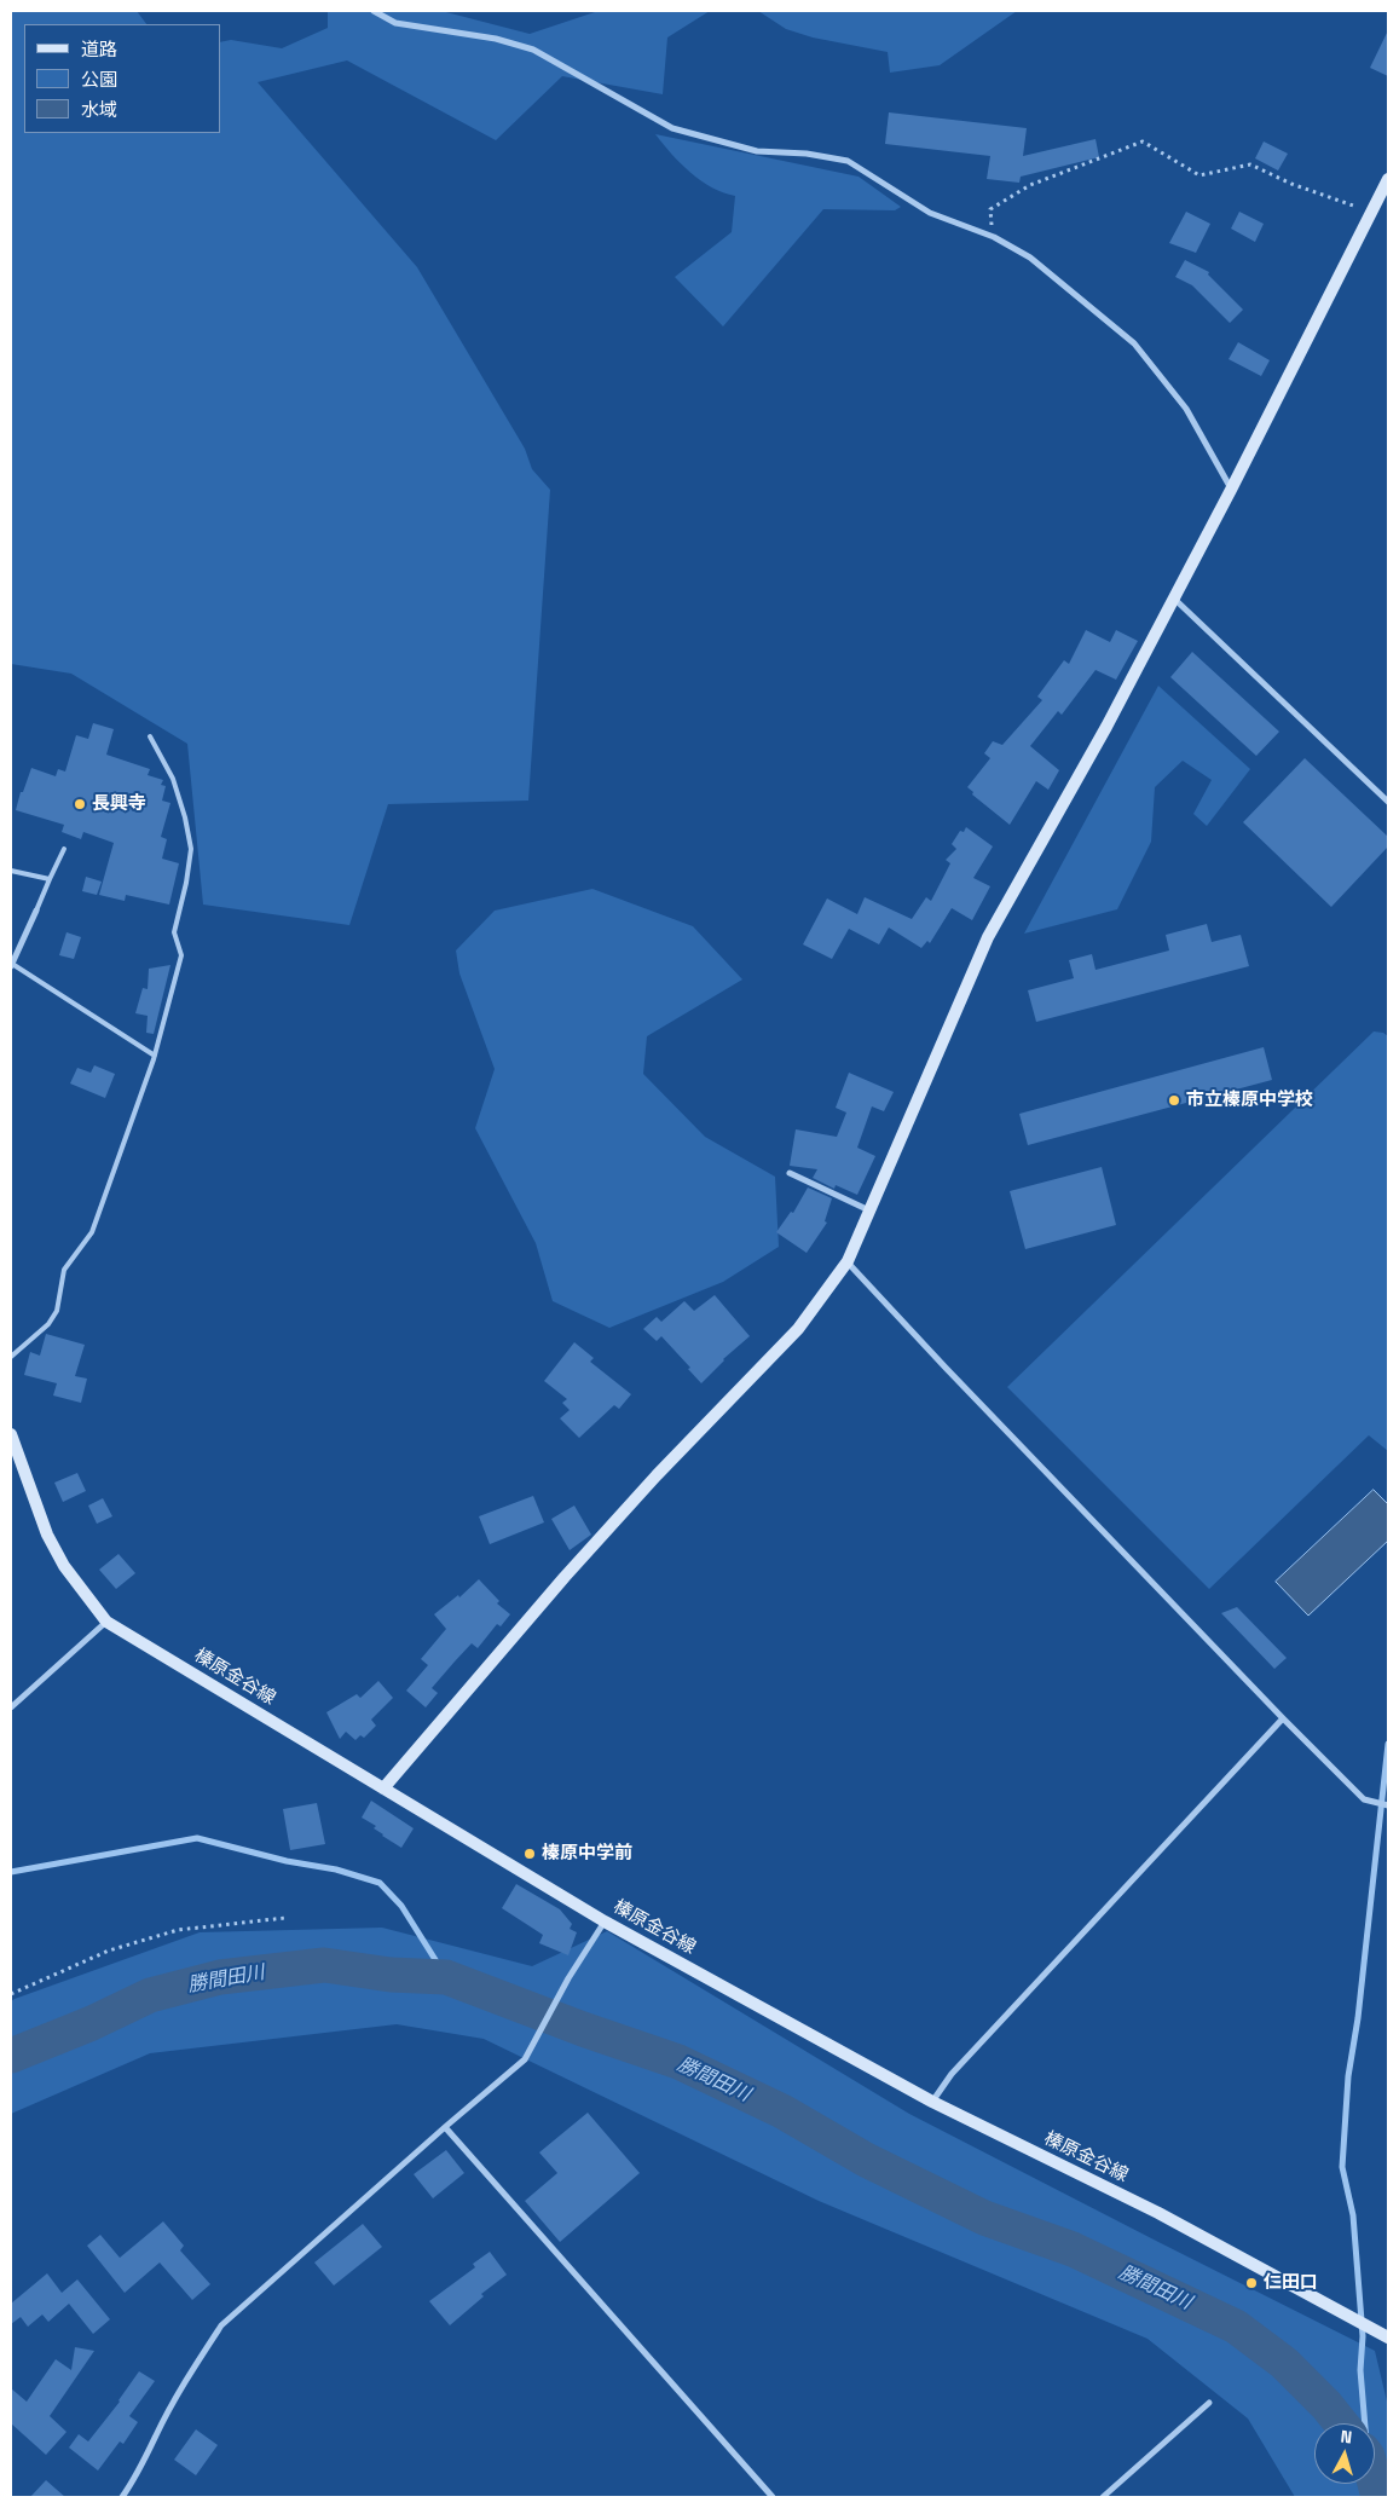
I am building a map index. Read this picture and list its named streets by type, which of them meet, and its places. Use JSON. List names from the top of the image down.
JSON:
{
  "streets": {
    "street": ["榛原金谷線"]
  },
  "water": ["勝間田川"],
  "places": [
    "長興寺",
    "市立榛原中学校",
    "榛原中学前",
    "仁田口"
  ],
  "legend": ["道路", "公園", "水域"],
  "north": "top"
}
